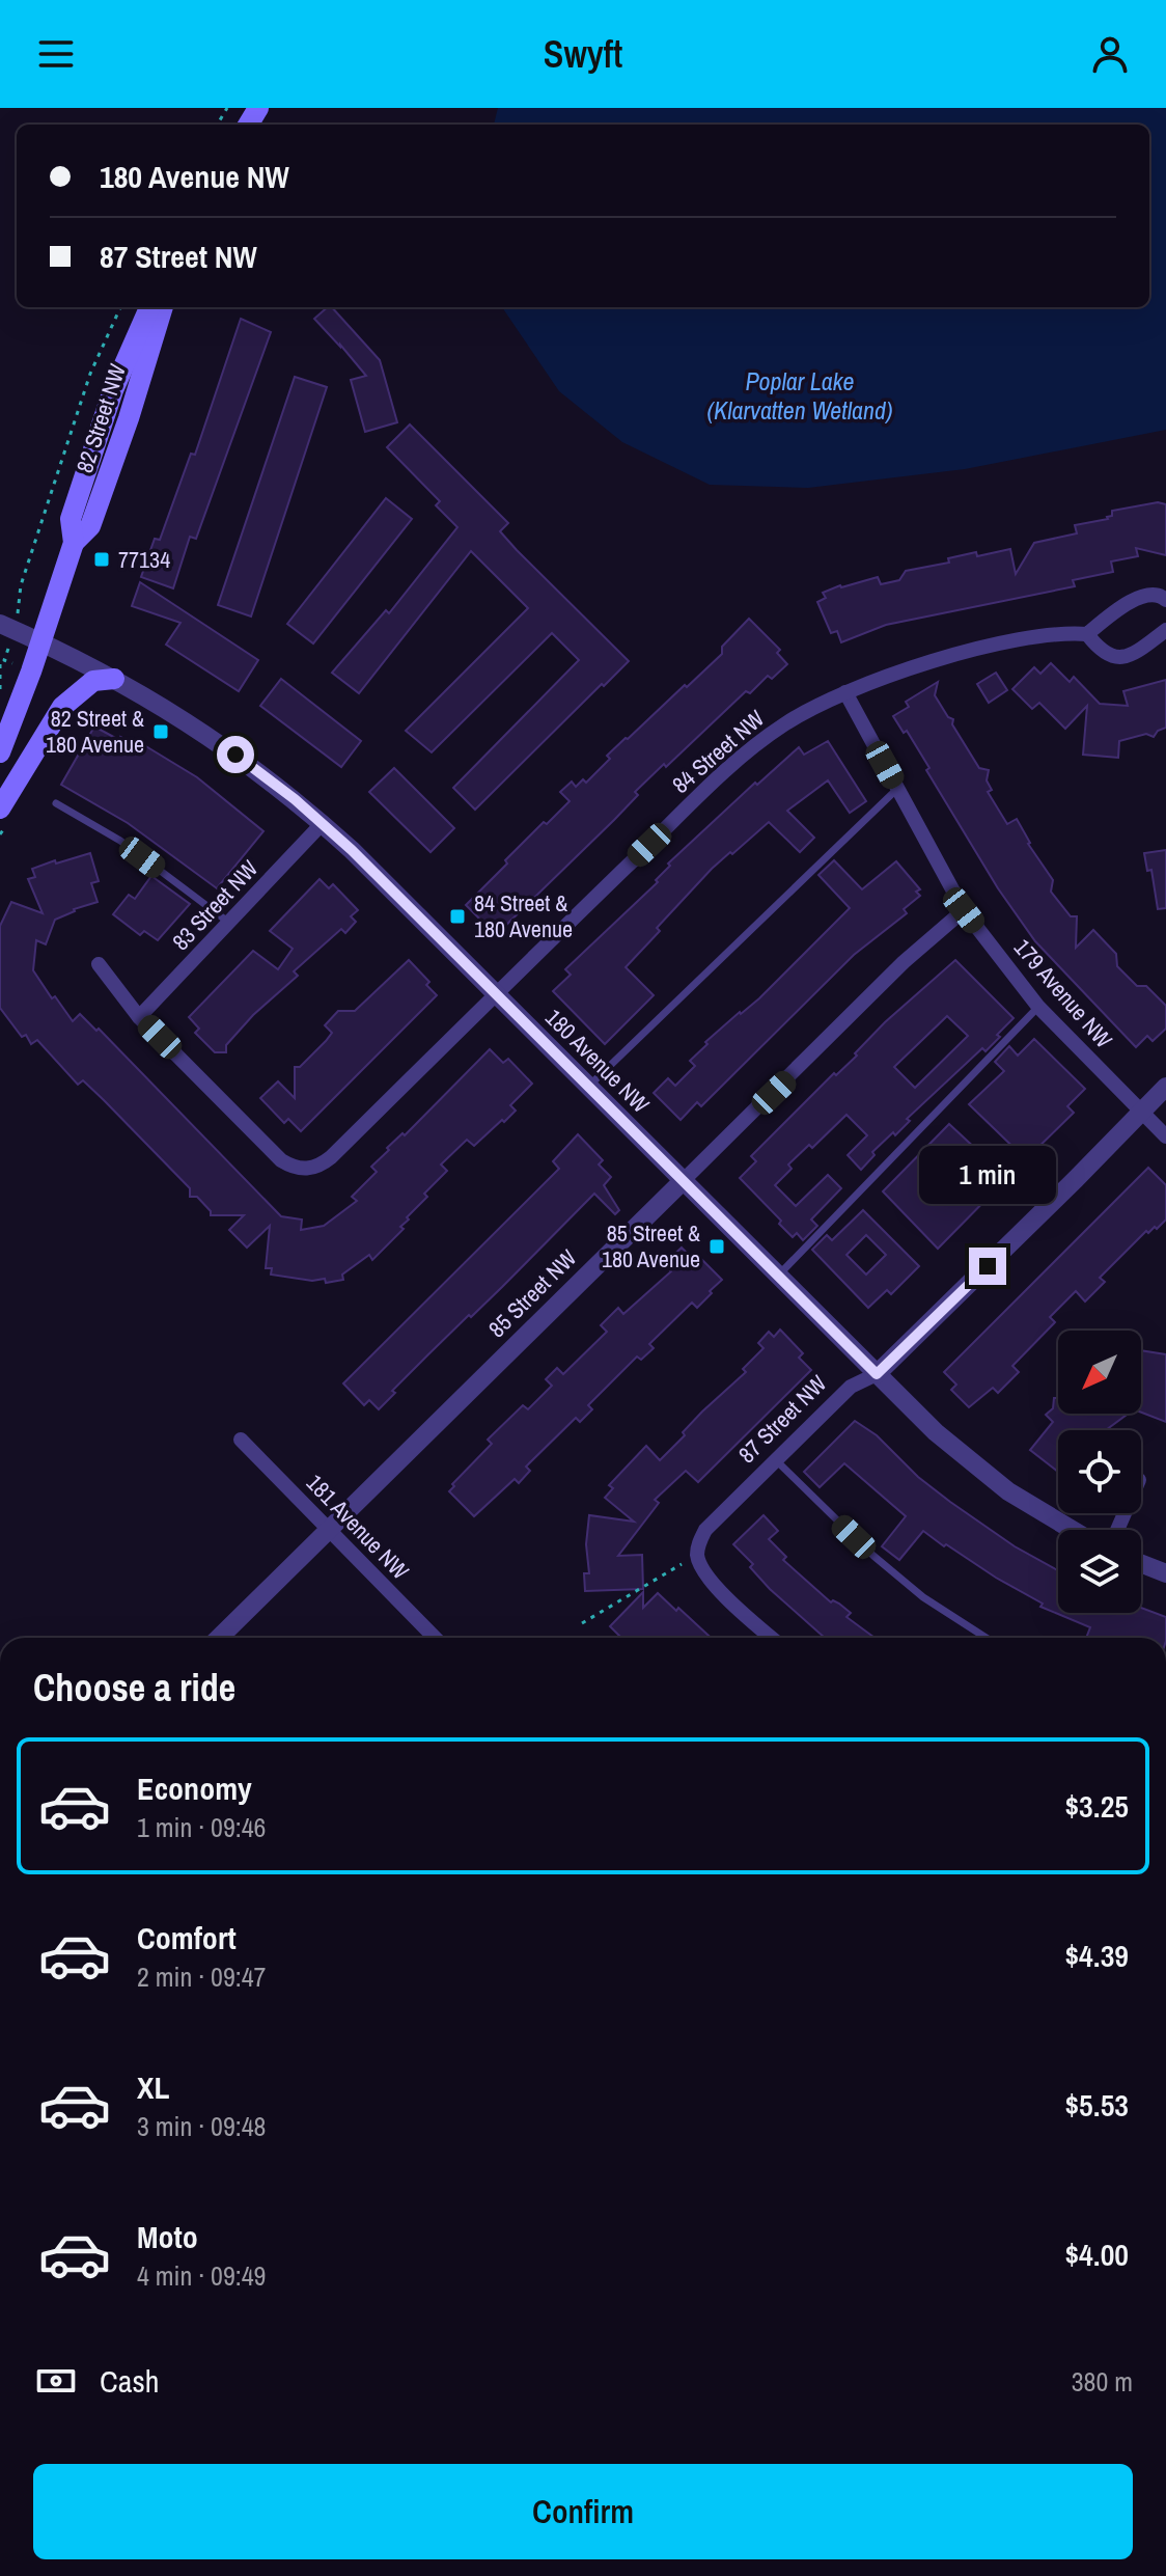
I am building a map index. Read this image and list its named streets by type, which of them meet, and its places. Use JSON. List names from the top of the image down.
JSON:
{
  "streets": {
    "main road": ["82 Street NW"],
    "street": [
      "84 Street NW",
      "83 Street NW",
      "179 Avenue NW",
      "180 Avenue NW",
      "85 Street NW",
      "87 Street NW",
      "181 Avenue NW"
    ]
  },
  "crossings": [
    ["82 Street NW", "180 Avenue NW"],
    ["84 Street NW", "83 Street NW"],
    ["84 Street NW", "179 Avenue NW"],
    ["84 Street NW", "180 Avenue NW"],
    ["83 Street NW", "180 Avenue NW"],
    ["179 Avenue NW", "85 Street NW"],
    ["179 Avenue NW", "87 Street NW"],
    ["180 Avenue NW", "85 Street NW"],
    ["180 Avenue NW", "87 Street NW"],
    ["85 Street NW", "181 Avenue NW"]
  ],
  "water": ["Poplar Lake (Klarvatten Wetland)"],
  "places": {
    "transit": [
      "77134",
      "82 Street & 180 Avenue",
      "84 Street & 180 Avenue",
      "85 Street & 180 Avenue"
    ]
  },
  "north": "bottom left",
  "page": {
    "header": "Swyft",
    "banner": ["180 Avenue NW", "87 Street NW"],
    "bubble": "1 min",
    "heading": "Choose a ride",
    "list": [
      {
        "name": "Economy",
        "note": "1 min · 09:46",
        "value": "$3.25"
      },
      {
        "name": "Comfort",
        "note": "2 min · 09:47",
        "value": "$4.39"
      },
      {
        "name": "XL",
        "note": "3 min · 09:48",
        "value": "$5.53"
      },
      {
        "name": "Moto",
        "note": "4 min · 09:49",
        "value": "$4.00"
      }
    ],
    "pay": ["Cash", "380 m"],
    "buttons": "Confirm"
  }
}
